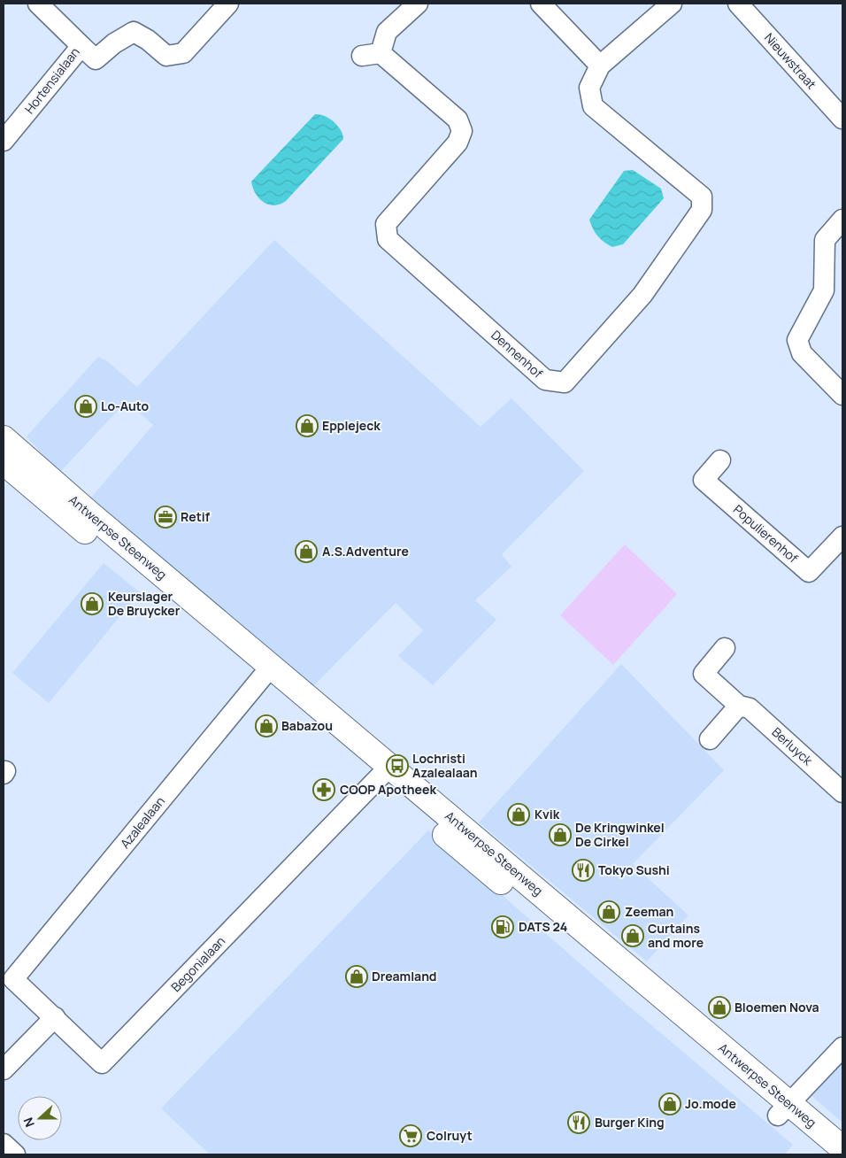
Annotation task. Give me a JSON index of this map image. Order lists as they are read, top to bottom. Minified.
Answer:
{"streets":{"main road":["Antwerpse Steenweg"],"street":["Nieuwstraat","Hortensialaan","Dennenhof","Populierenhof","Berluyck","Azalealaan","Begonialaan"]},"crossings":[["Antwerpse Steenweg","Azalealaan"],["Antwerpse Steenweg","Begonialaan"],["Azalealaan","Begonialaan"]],"places":{"shop":["Lo-Auto","Epplejeck","A.S.Adventure","Keurslager De Bruycker","Babazou","Kvik","De Kringwinkel De Cirkel","Zeeman","Curtains and more","Dreamland","Bloemen Nova","Jo.mode"],"office":["Retif"],"bus stop":["Lochristi Azalealaan"],"pharmacy":["COOP Apotheek"],"restaurant":["Tokyo Sushi","Burger King"],"fuel station":["DATS 24"],"supermarket":["Colruyt"]},"north":"left"}
